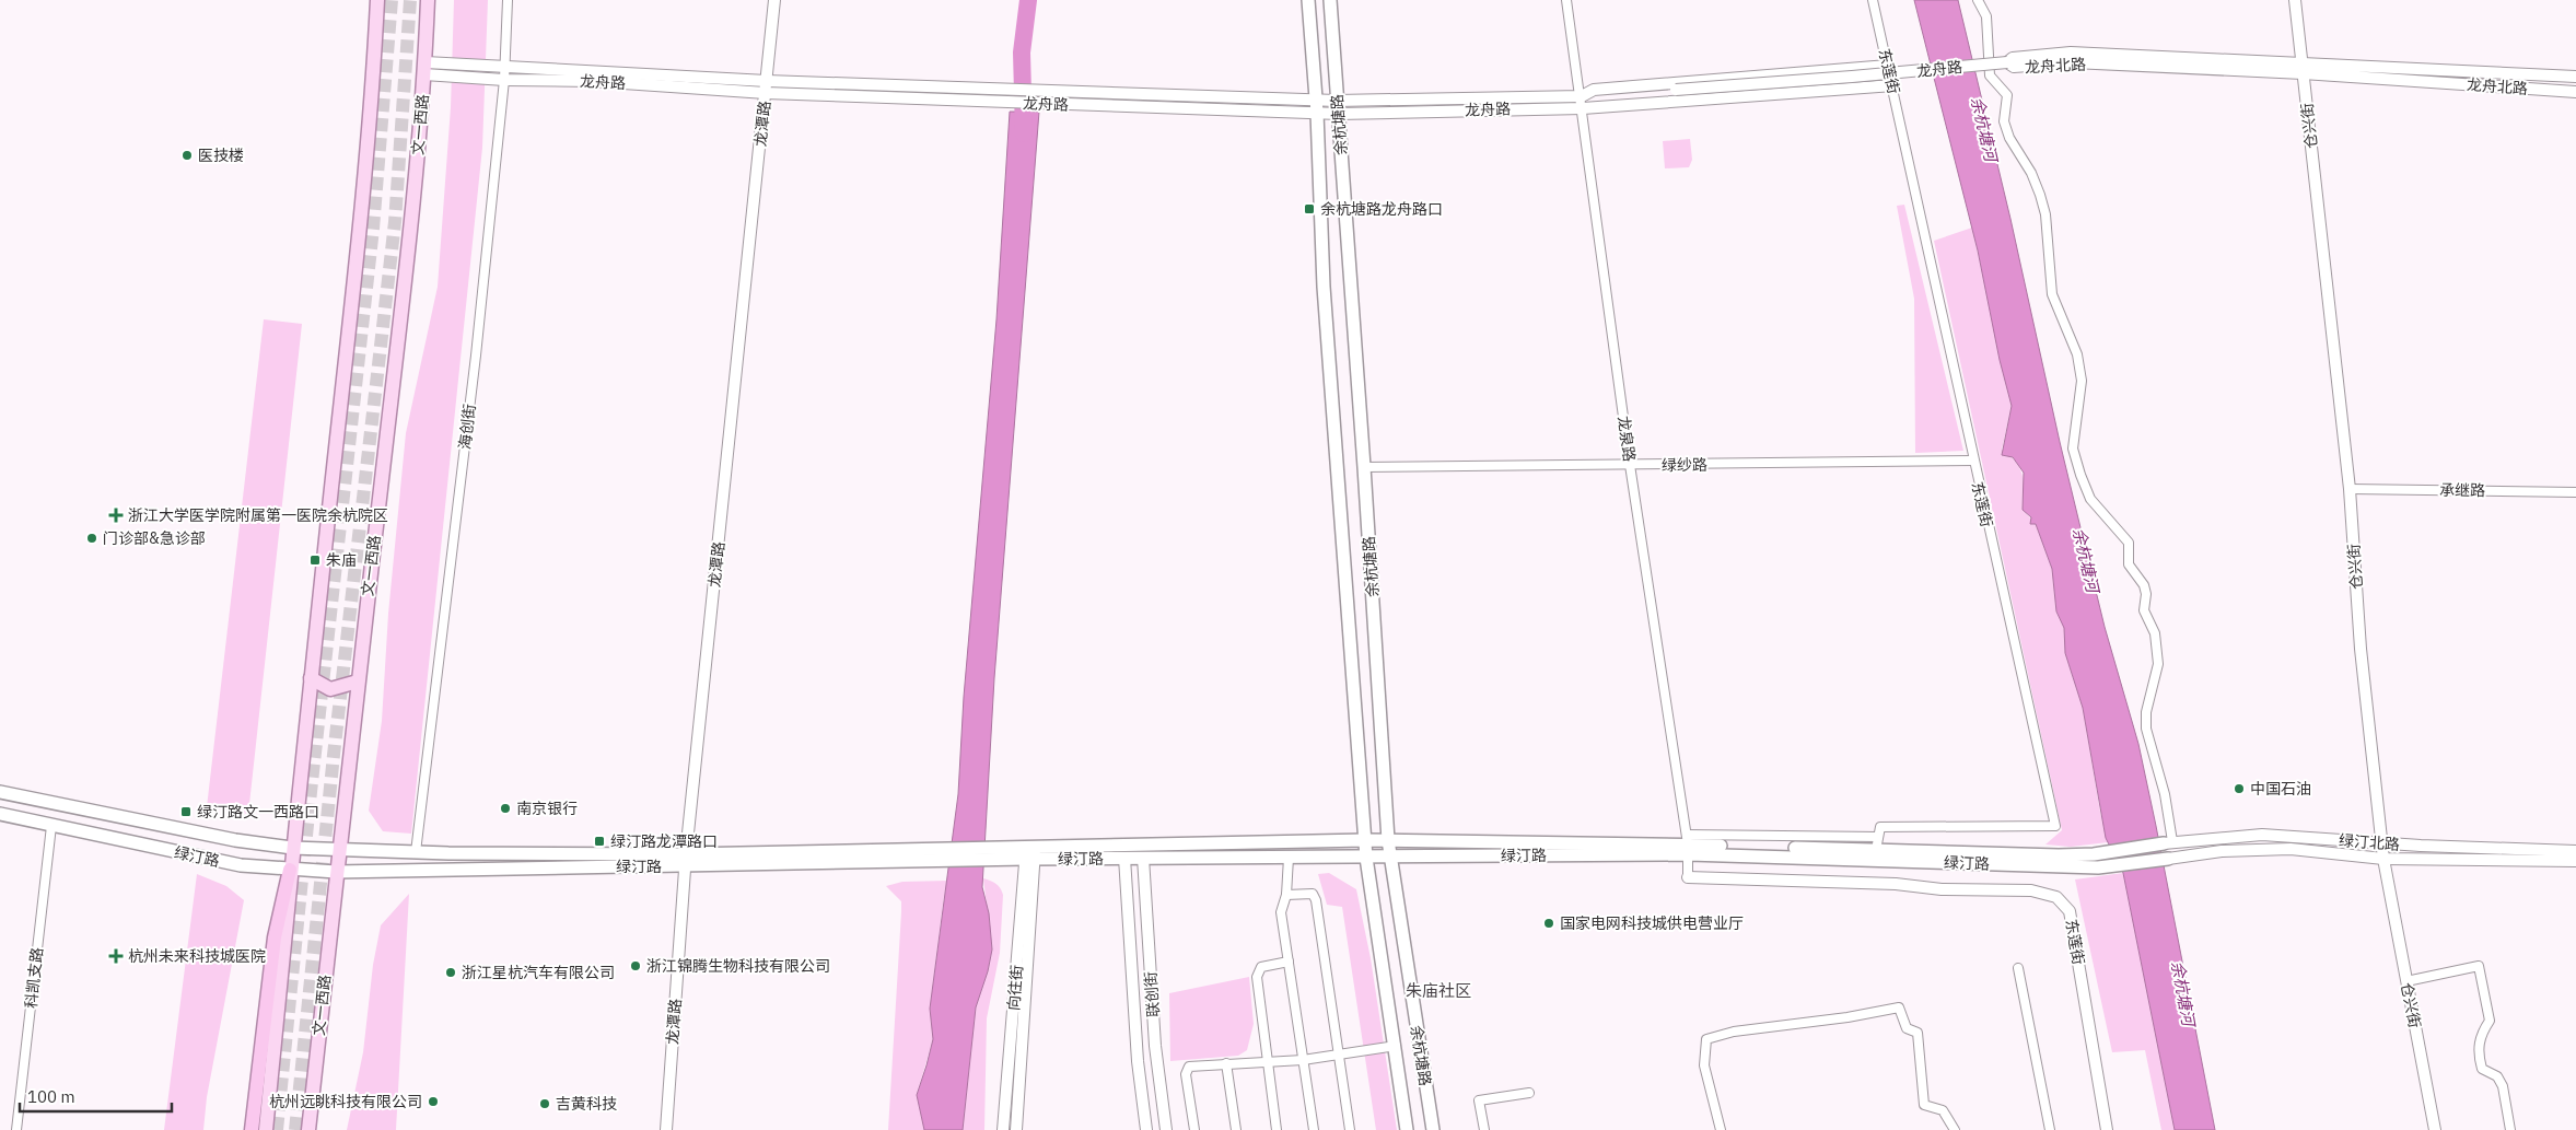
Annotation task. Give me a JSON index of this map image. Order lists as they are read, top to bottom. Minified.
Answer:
{"streets":{"main road":["文一西路","余杭塘路","绿汀路"],"street":["龙舟北路","龙舟路","东莲街","龙潭路","仓兴街","海创街","龙泉路","绿纱路","承继路","绿汀北路","科凯支路","向往街","联创街"]},"crossings":[["龙舟北路","龙舟路"],["龙舟北路","仓兴街"],["龙舟路","东莲街"],["龙舟路","龙潭路"],["龙舟路","文一西路"],["龙舟路","余杭塘路"],["龙舟路","海创街"],["龙舟路","龙泉路"],["东莲街","龙泉路"],["东莲街","绿纱路"],["东莲街","绿汀路"],["龙潭路","绿汀路"],["文一西路","绿汀路"],["余杭塘路","绿纱路"],["余杭塘路","绿汀路"],["仓兴街","承继路"],["仓兴街","绿汀北路"],["海创街","绿汀路"],["龙泉路","绿纱路"],["龙泉路","绿汀路"],["绿汀北路","绿汀路"],["绿汀路","科凯支路"],["绿汀路","向往街"],["绿汀路","联创街"]],"districts":["朱庙社区"],"water":["余杭塘河"],"places":{"other":["医技楼","门诊部&急诊部","中国石油","南京银行","国家电网科技城供电营业厅","浙江锦腾生物科技有限公司","浙江星杭汽车有限公司","杭州远眺科技有限公司","吉黄科技"],"transit":["余杭塘路龙舟路口","朱庙","绿汀路文一西路口","绿汀路龙潭路口"],"health":["浙江大学医学院附属第一医院余杭院区","杭州未来科技城医院"]},"scale_bar":"100 m"}
